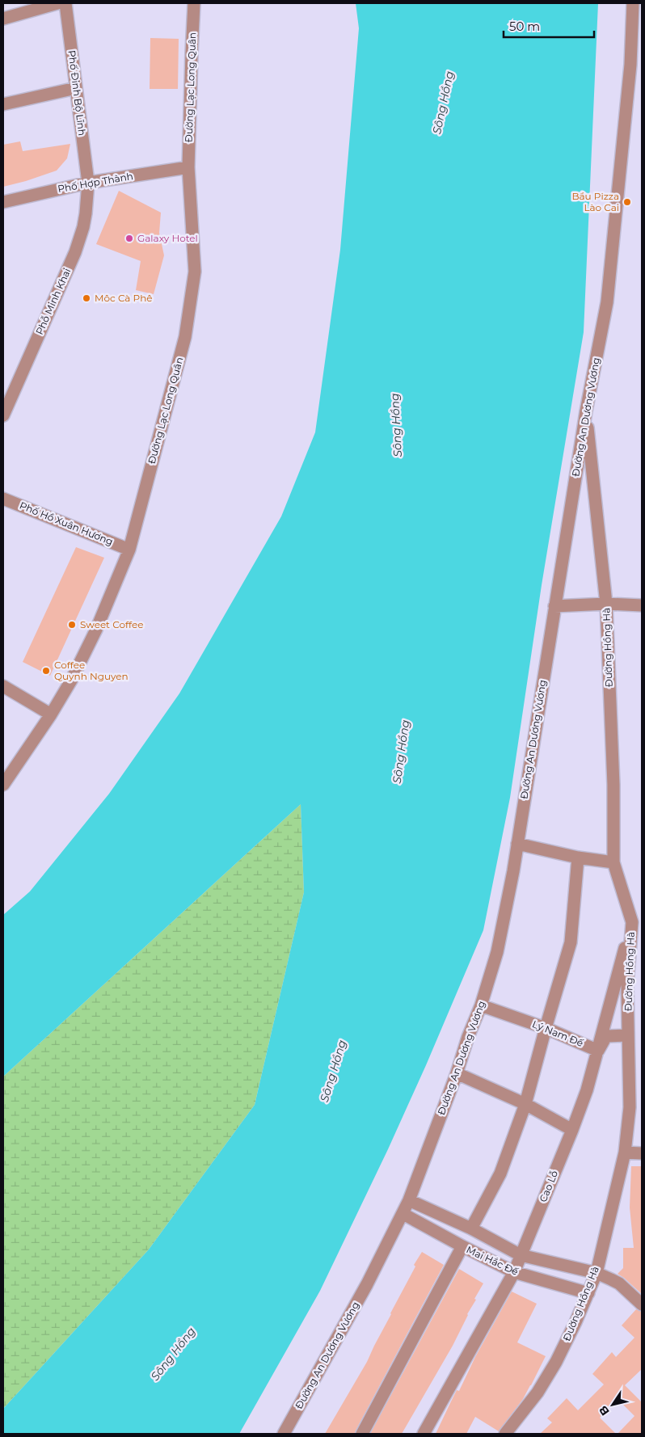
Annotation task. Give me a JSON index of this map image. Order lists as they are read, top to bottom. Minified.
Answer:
{"streets":{"street":["Đường Lạc Long Quân","Phố Đinh Bộ Lĩnh","Phố Hợp Thành","Phỗ Minh Khai","Đường An Dương Vương","Phố Hồ Xuân Hương","Đường Hồng Hà","Lý Nam Đế","Cao Lỗ","Mai Hắc Đế"]},"crossings":[["Đường Lạc Long Quân","Phố Hợp Thành"],["Đường Lạc Long Quân","Phố Hồ Xuân Hương"],["Phố Đinh Bộ Lĩnh","Phố Hợp Thành"],["Phố Đinh Bộ Lĩnh","Phỗ Minh Khai"],["Phố Hợp Thành","Phỗ Minh Khai"],["Đường An Dương Vương","Đường Hồng Hà"],["Đường An Dương Vương","Lý Nam Đế"],["Đường An Dương Vương","Mai Hắc Đế"],["Đường Hồng Hà","Cao Lỗ"],["Đường Hồng Hà","Mai Hắc Đế"],["Lý Nam Đế","Cao Lỗ"],["Cao Lỗ","Mai Hắc Đế"]],"water":["Sông Hồng"],"places":["Bầu Pizza Lào Cai","Galaxy Hotel","Môc Cà Phê","Sweet Coffee","Coffee Quynh Nguyen"],"scale_bar":"50 m","north":"bottom left"}
